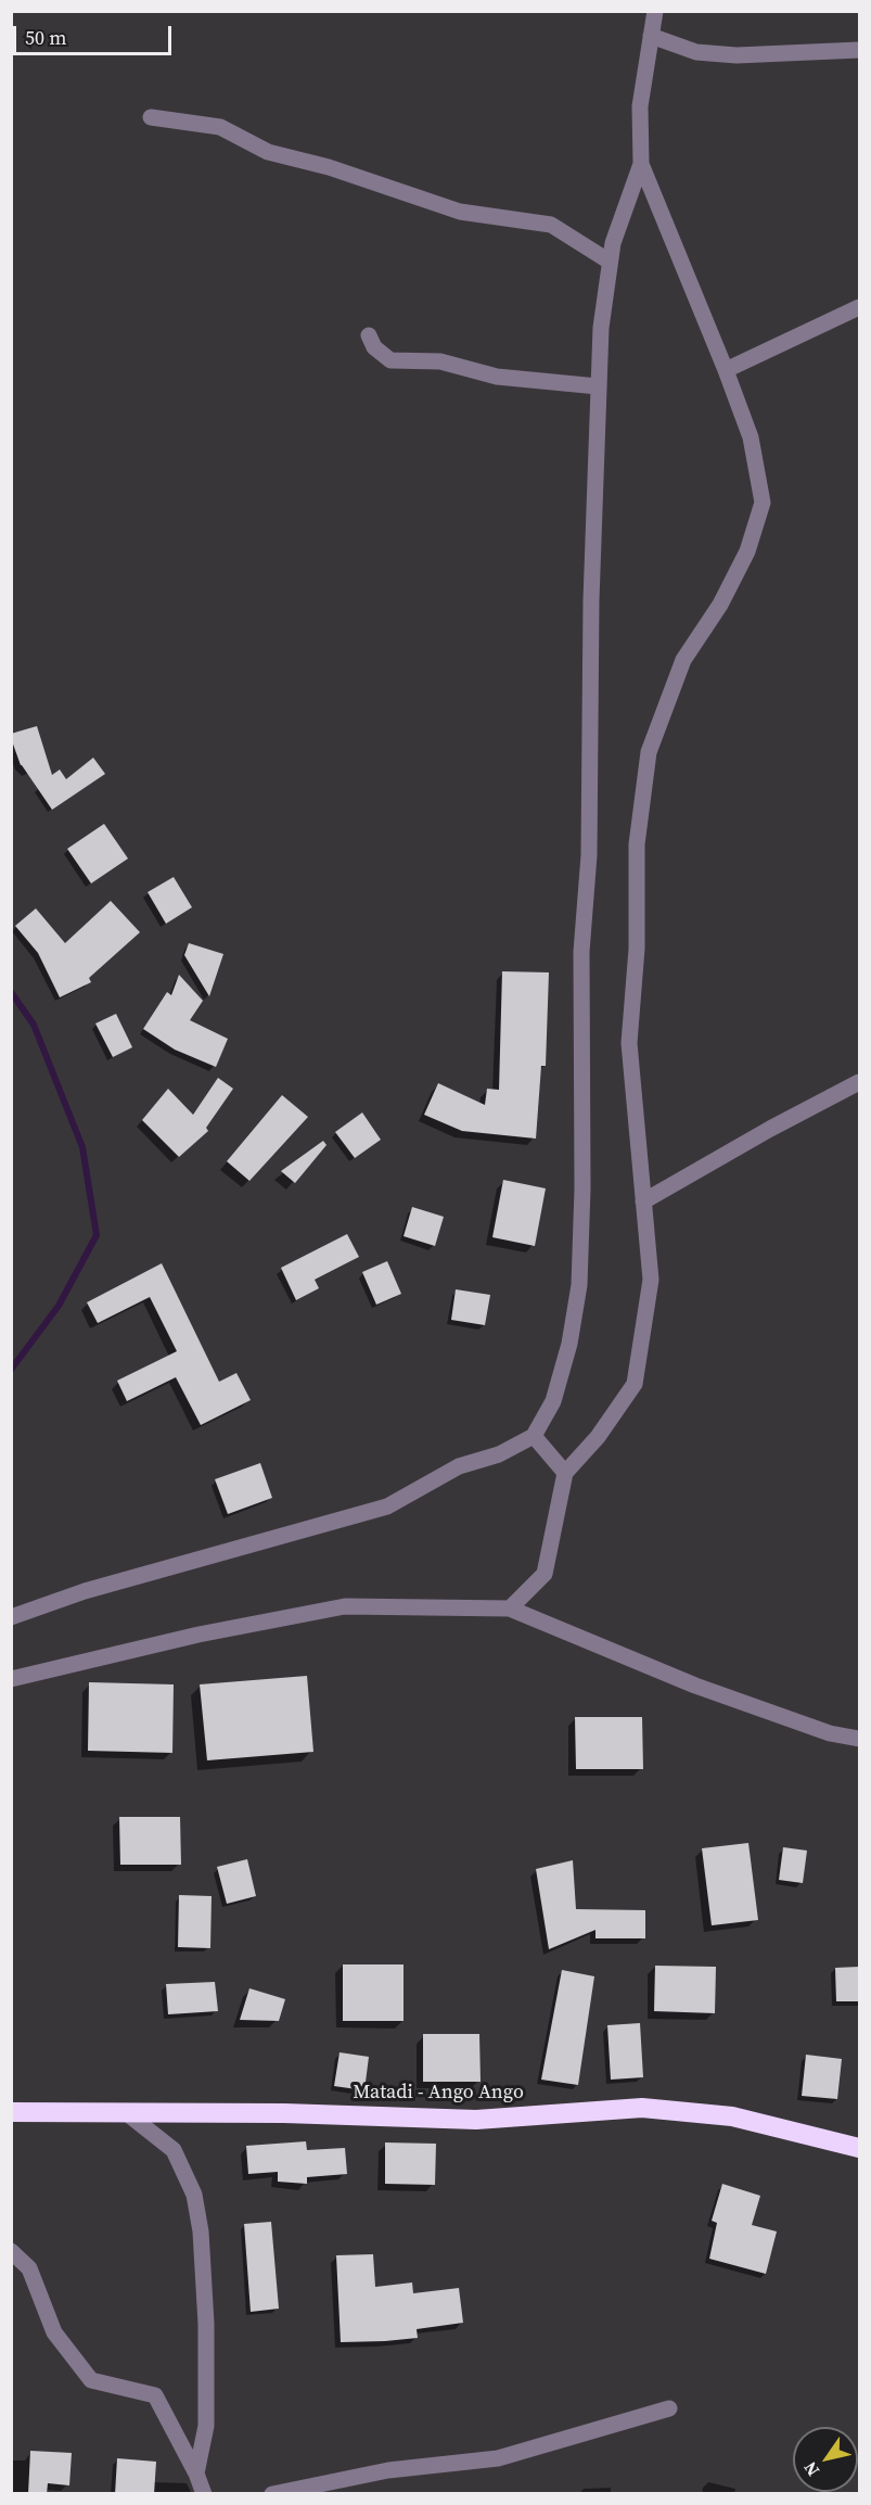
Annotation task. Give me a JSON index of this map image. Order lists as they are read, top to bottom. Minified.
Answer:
{"streets":{"highway":["Matadi - Ango Ango"]},"scale_bar":"50 m","north":"bottom left"}
